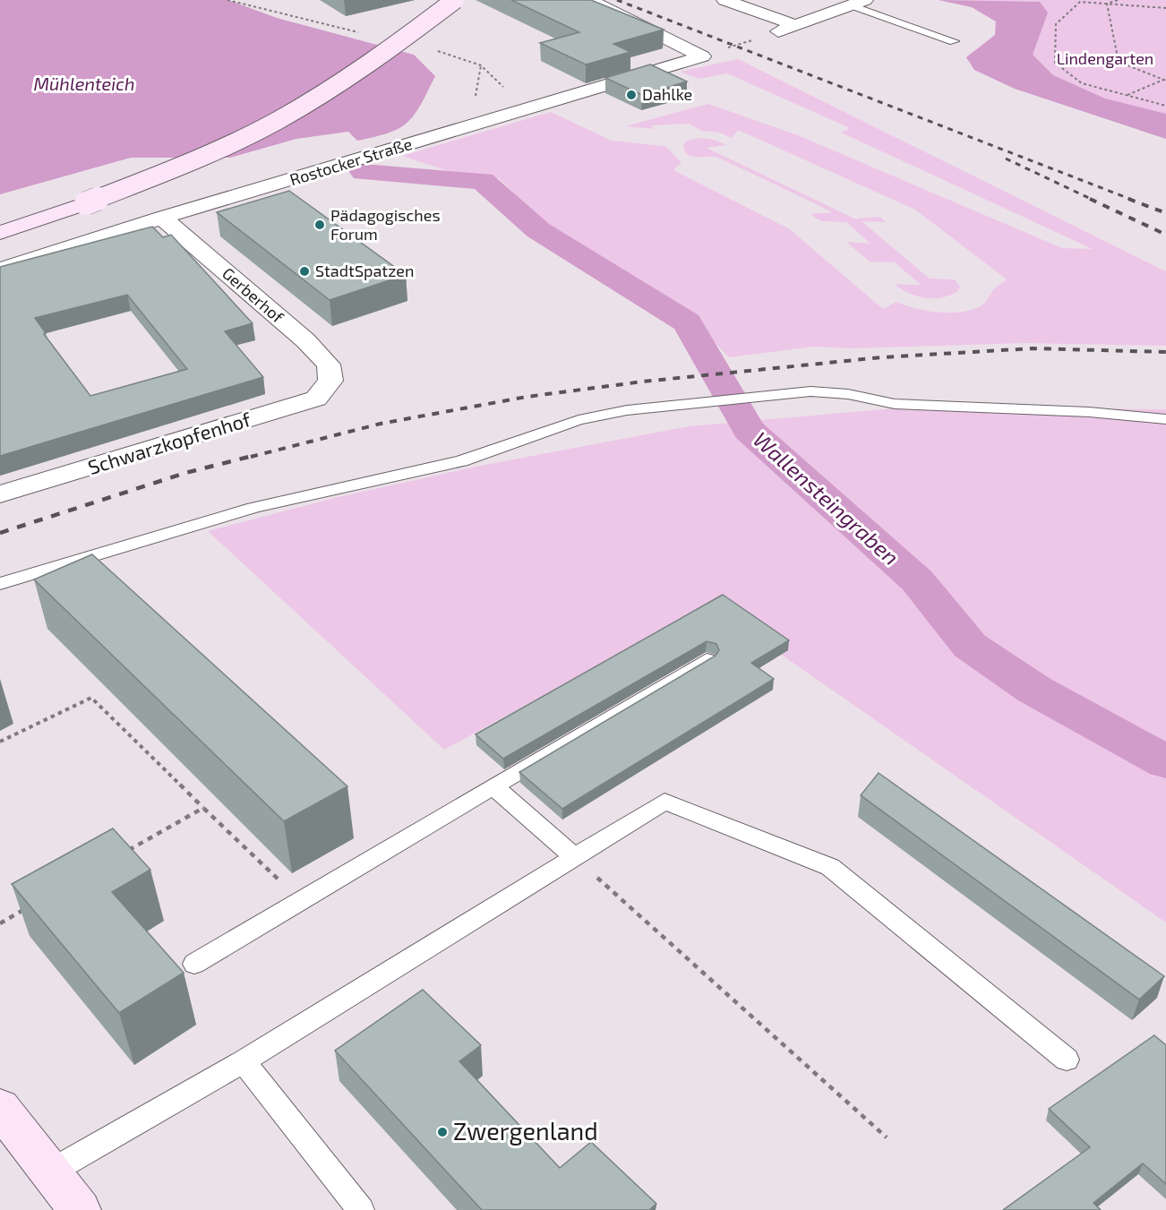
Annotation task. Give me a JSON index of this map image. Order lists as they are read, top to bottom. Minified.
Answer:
{"streets":{"street":["Rostocker Straße","Gerberhof","Schwarzkopfenhof"]},"crossings":[["Rostocker Straße","Gerberhof"],["Gerberhof","Schwarzkopfenhof"]],"water":["Mühlenteich","Wallensteingraben"],"parks":["Lindengarten"],"places":["Dahlke","Pädagogisches Forum","StadtSpatzen","Zwergenland"]}
